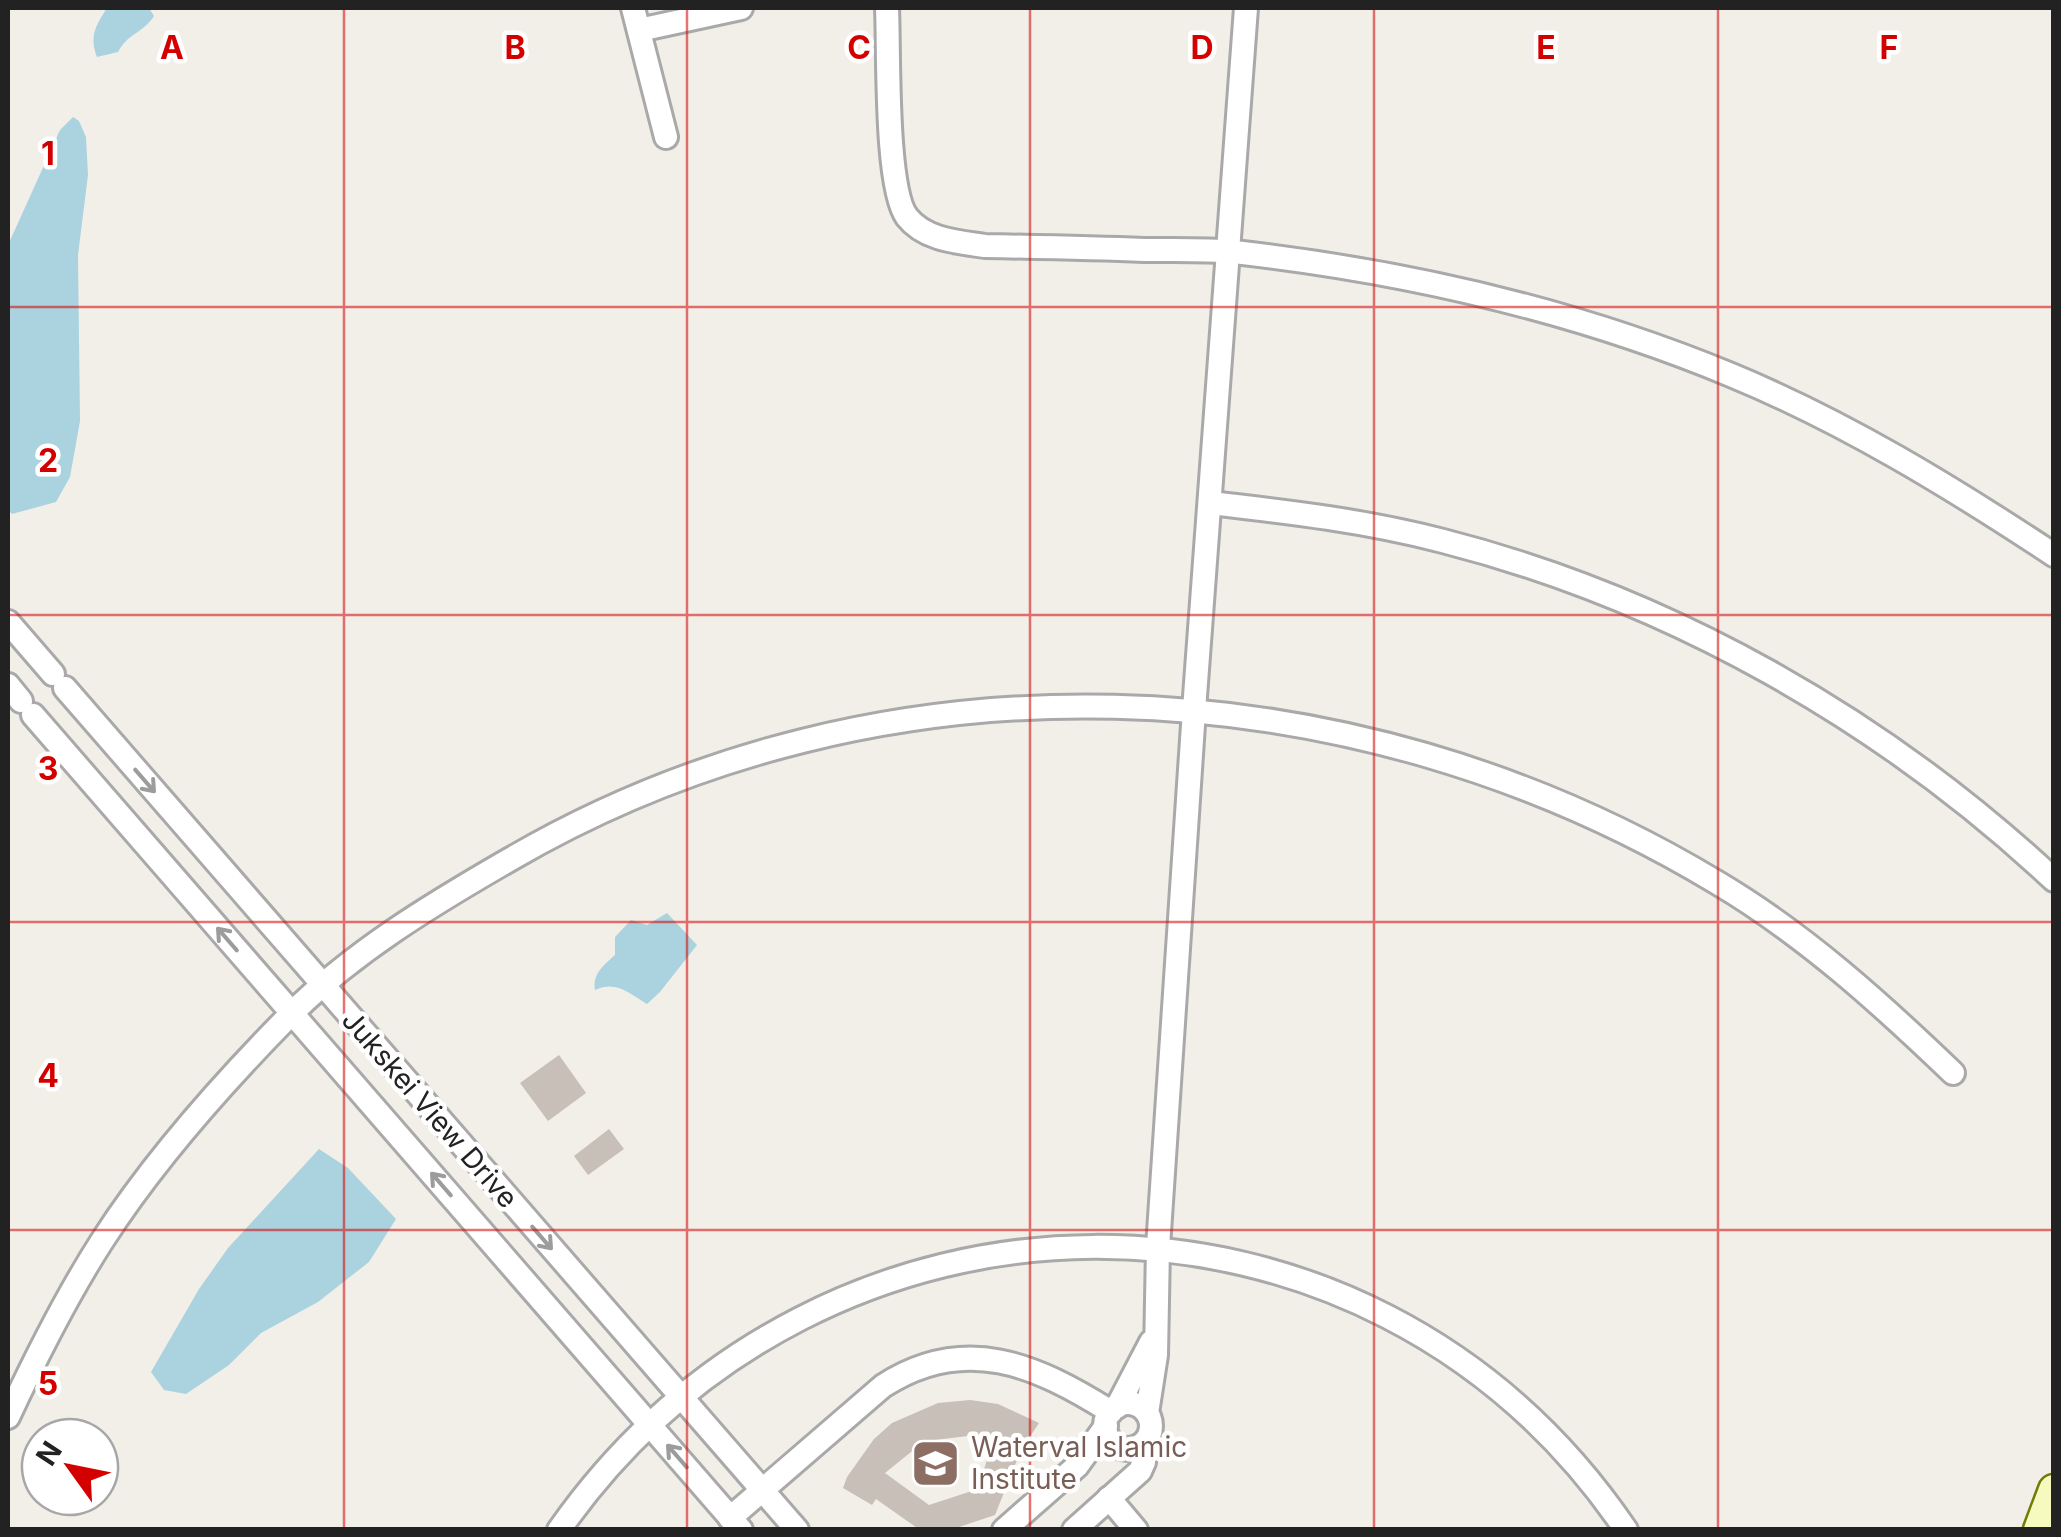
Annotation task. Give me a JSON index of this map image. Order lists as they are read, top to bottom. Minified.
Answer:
{"streets":{"street":["Jukskei View Drive"]},"places":{"school or university":["Waterval Islamic Institute"]},"north":"top left","grid":{"columns":["A","B","C","D","E","F"],"rows":["1","2","3","4","5"]}}
